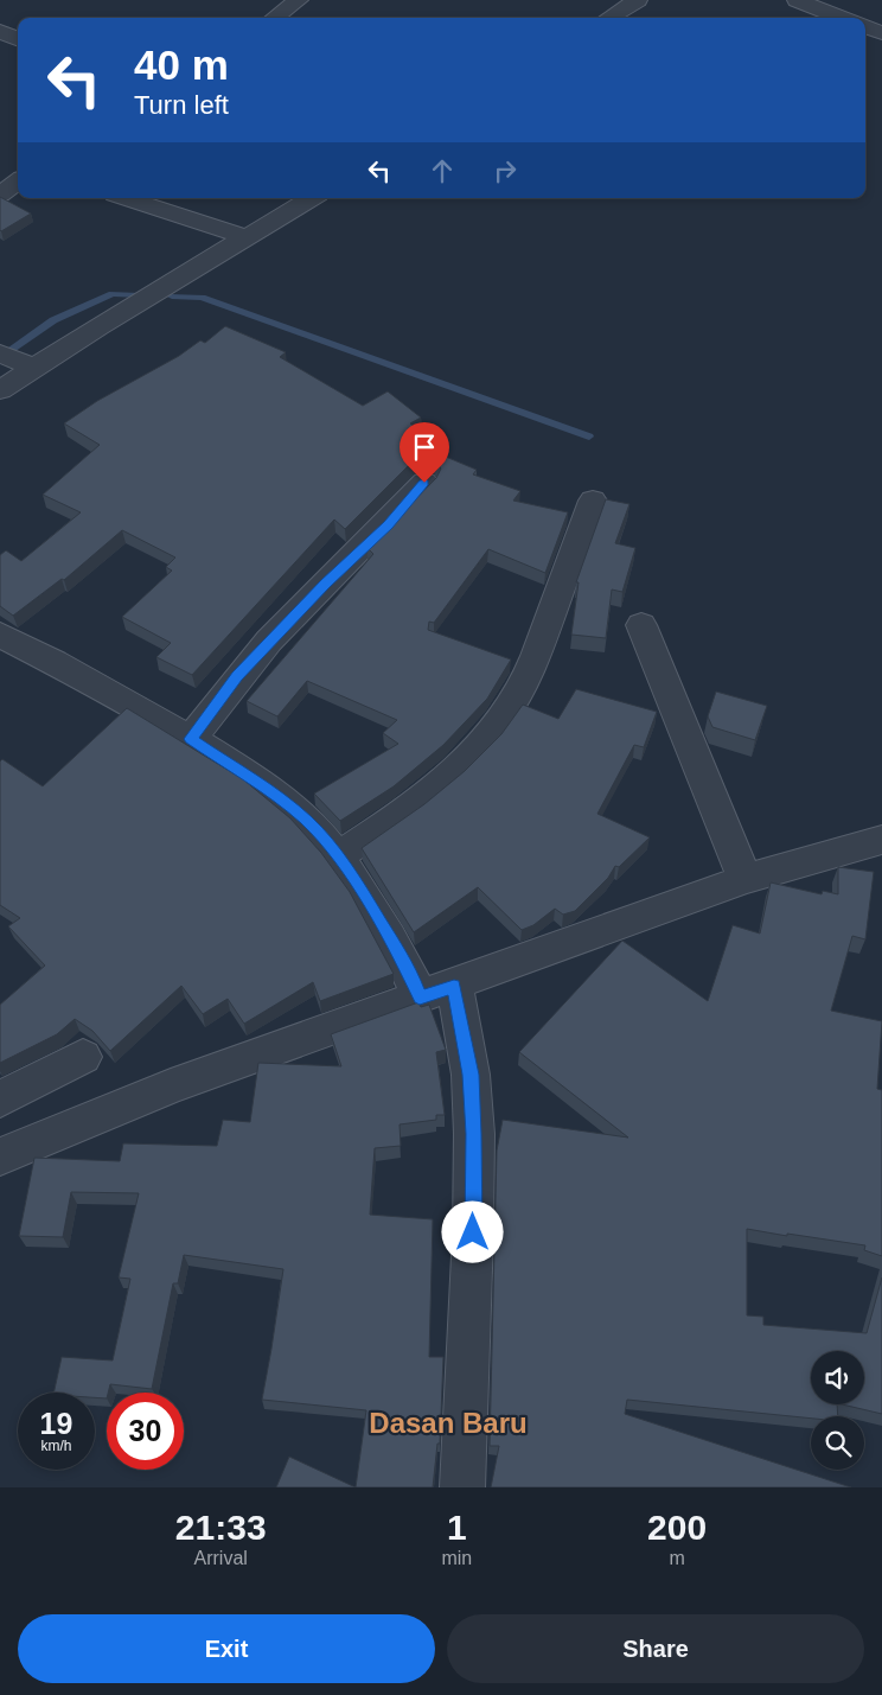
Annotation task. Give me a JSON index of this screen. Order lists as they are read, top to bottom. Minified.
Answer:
{"districts":["Dasan Baru"],"page":{"turn":["40 m","Turn left"],"speed":"19 km/h","limit":"30","eta":["21:33","Arrival","1","min","200","m"],"buttons":["Exit","Share"]}}
